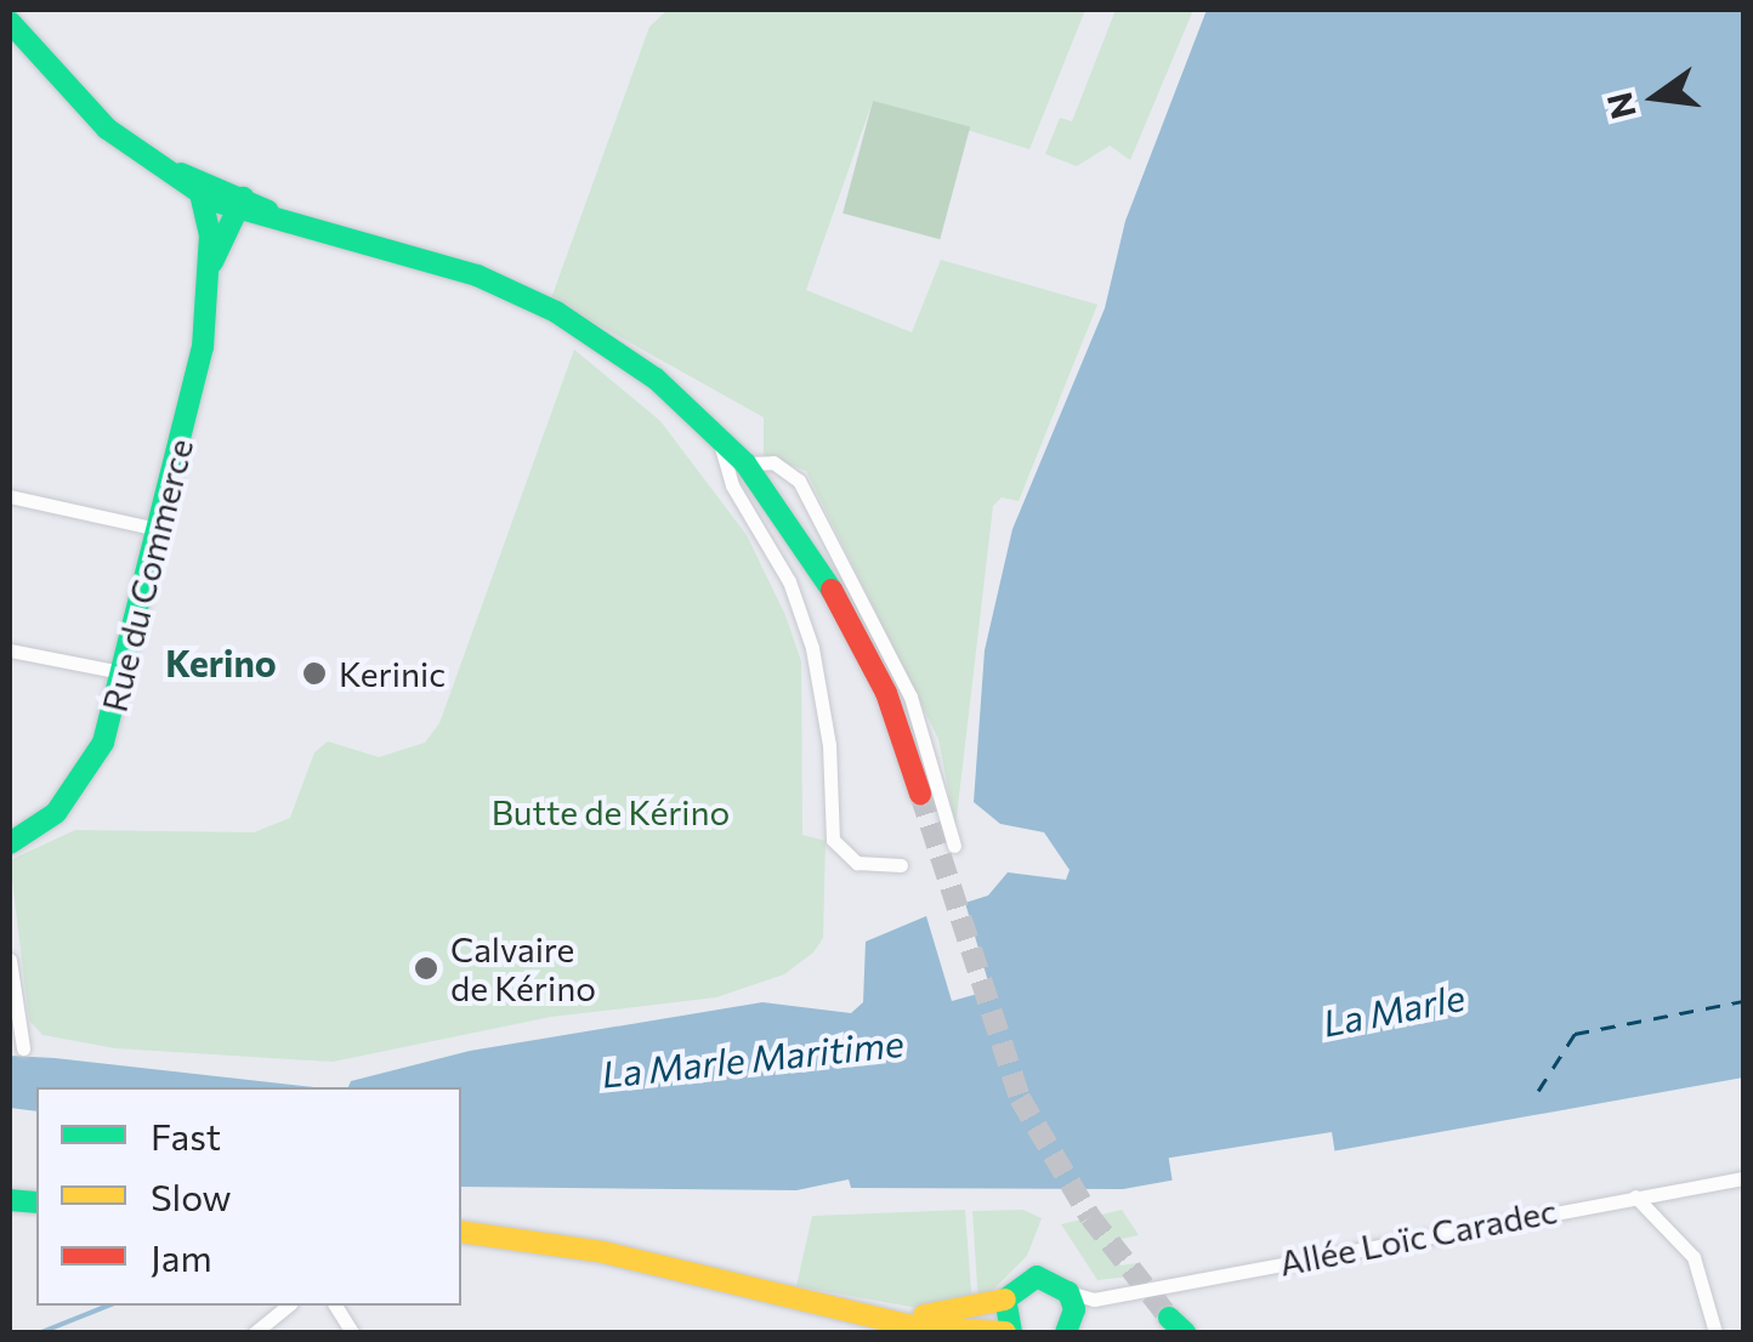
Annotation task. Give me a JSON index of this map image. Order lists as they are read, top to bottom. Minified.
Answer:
{"streets":{"main road":["Rue du Commerce"],"street":["Allée Loïc Caradec"]},"districts":["Kerino"],"water":["La Marle","La Marle Maritime"],"parks":["Butte de Kérino"],"places":["Kerinic","Calvaire de Kérino"],"legend":["Fast","Slow","Jam"],"north":"left"}
